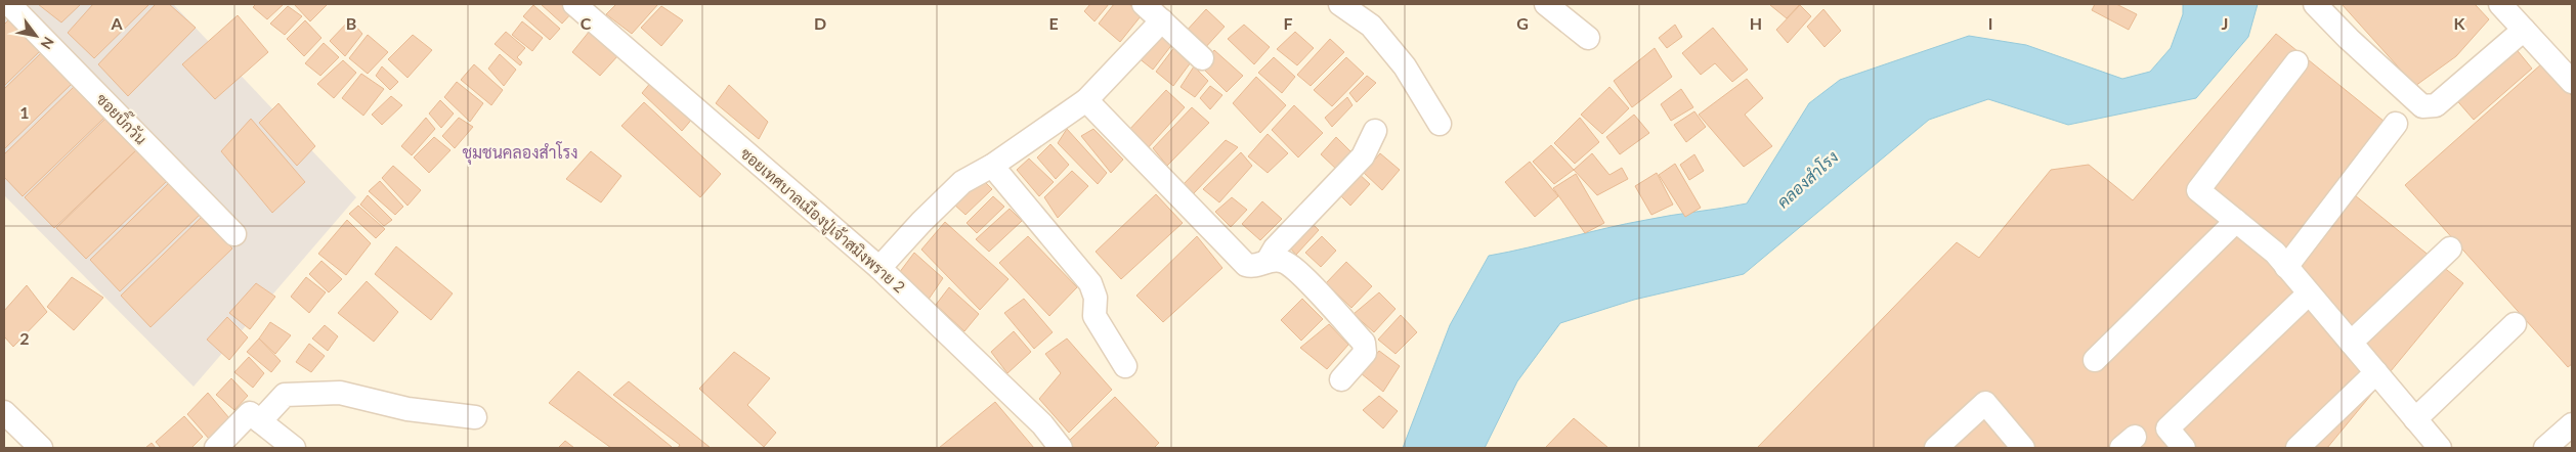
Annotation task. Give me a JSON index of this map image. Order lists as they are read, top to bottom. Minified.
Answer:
{"streets":{"street":["ซอยบิ๊กวัน","ซอยเทศบาลเมืองปู่เจ้าสมิงพราย 2"]},"districts":["ชุมชนคลองสำโรง"],"water":["คลองสำโรง"],"north":"bottom right","grid":{"columns":["A","B","C","D","E","F","G","H","I","J","K"],"rows":["1","2"]}}
